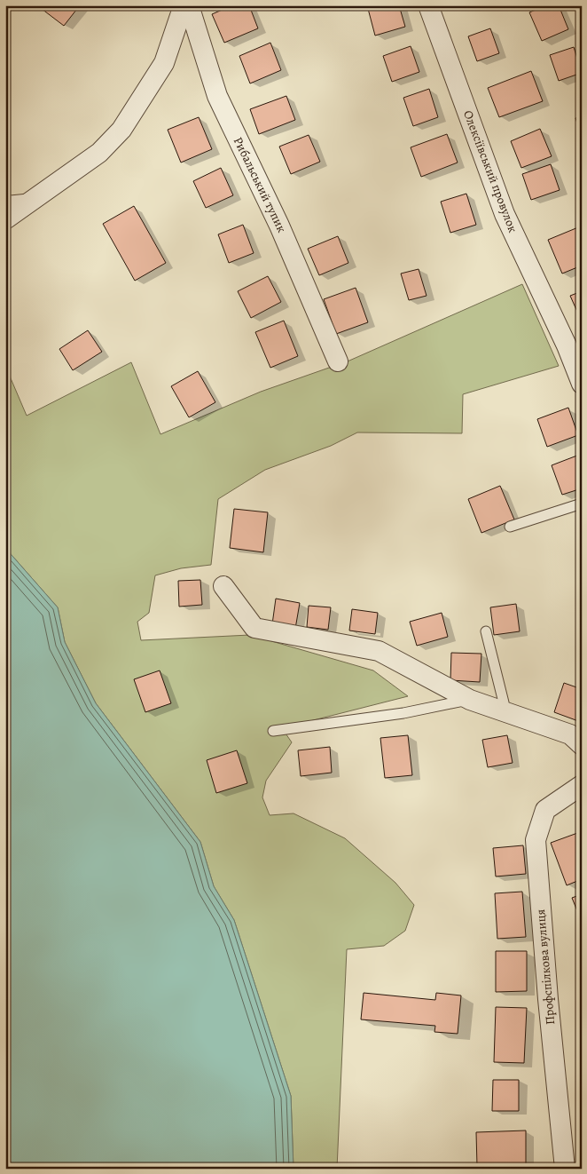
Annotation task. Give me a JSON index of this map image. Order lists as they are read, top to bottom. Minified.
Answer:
{"streets":{"street":["Олексіївський провулок","Рибальський тупик","Профспілкова вулиця"]}}
